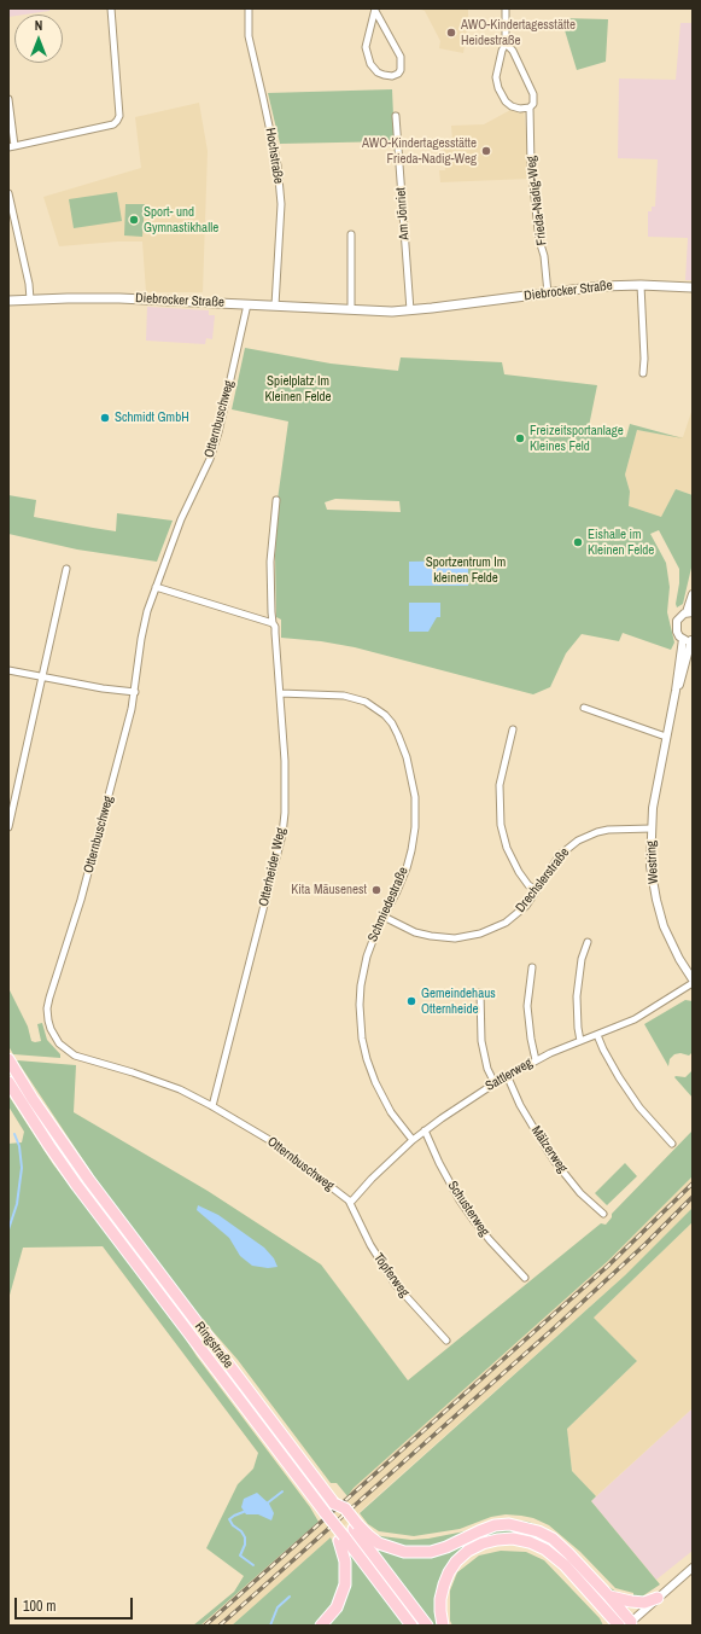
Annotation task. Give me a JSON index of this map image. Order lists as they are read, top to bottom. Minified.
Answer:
{"streets":{"highway":["Ringstraße"],"main road":["Diebrocker Straße"],"street":["Hochstraße","Frieda-Nadig-Weg","Am Jönriet","Otternbuschweg","Westring","Otterheider Weg","Drechslerstraße","Schmiedestraße","Sattlerweg","Mälzerweg","Schusterweg","Töpferweg"]},"crossings":[["Hochstraße","Diebrocker Straße"],["Frieda-Nadig-Weg","Diebrocker Straße"],["Am Jönriet","Diebrocker Straße"],["Diebrocker Straße","Otternbuschweg"],["Otternbuschweg","Otterheider Weg"],["Otternbuschweg","Sattlerweg"],["Otternbuschweg","Töpferweg"],["Westring","Drechslerstraße"],["Otterheider Weg","Schmiedestraße"],["Drechslerstraße","Schmiedestraße"],["Schmiedestraße","Sattlerweg"],["Sattlerweg","Mälzerweg"],["Sattlerweg","Schusterweg"],["Sattlerweg","Töpferweg"]],"parks":["Spielplatz Im Kleinen Felde","Sportzentrum Im kleinen Felde"],"places":["AWO-Kindertagesstätte Heidestraße","AWO-Kindertagesstätte Frieda-Nadig-Weg","Sport- und Gymnastikhalle","Schmidt GmbH","Freizeitsportanlage Kleines Feld","Eishalle im Kleinen Felde","Kita Mäusenest","Gemeindehaus Otternheide"],"scale_bar":"100 m","north":"top"}
